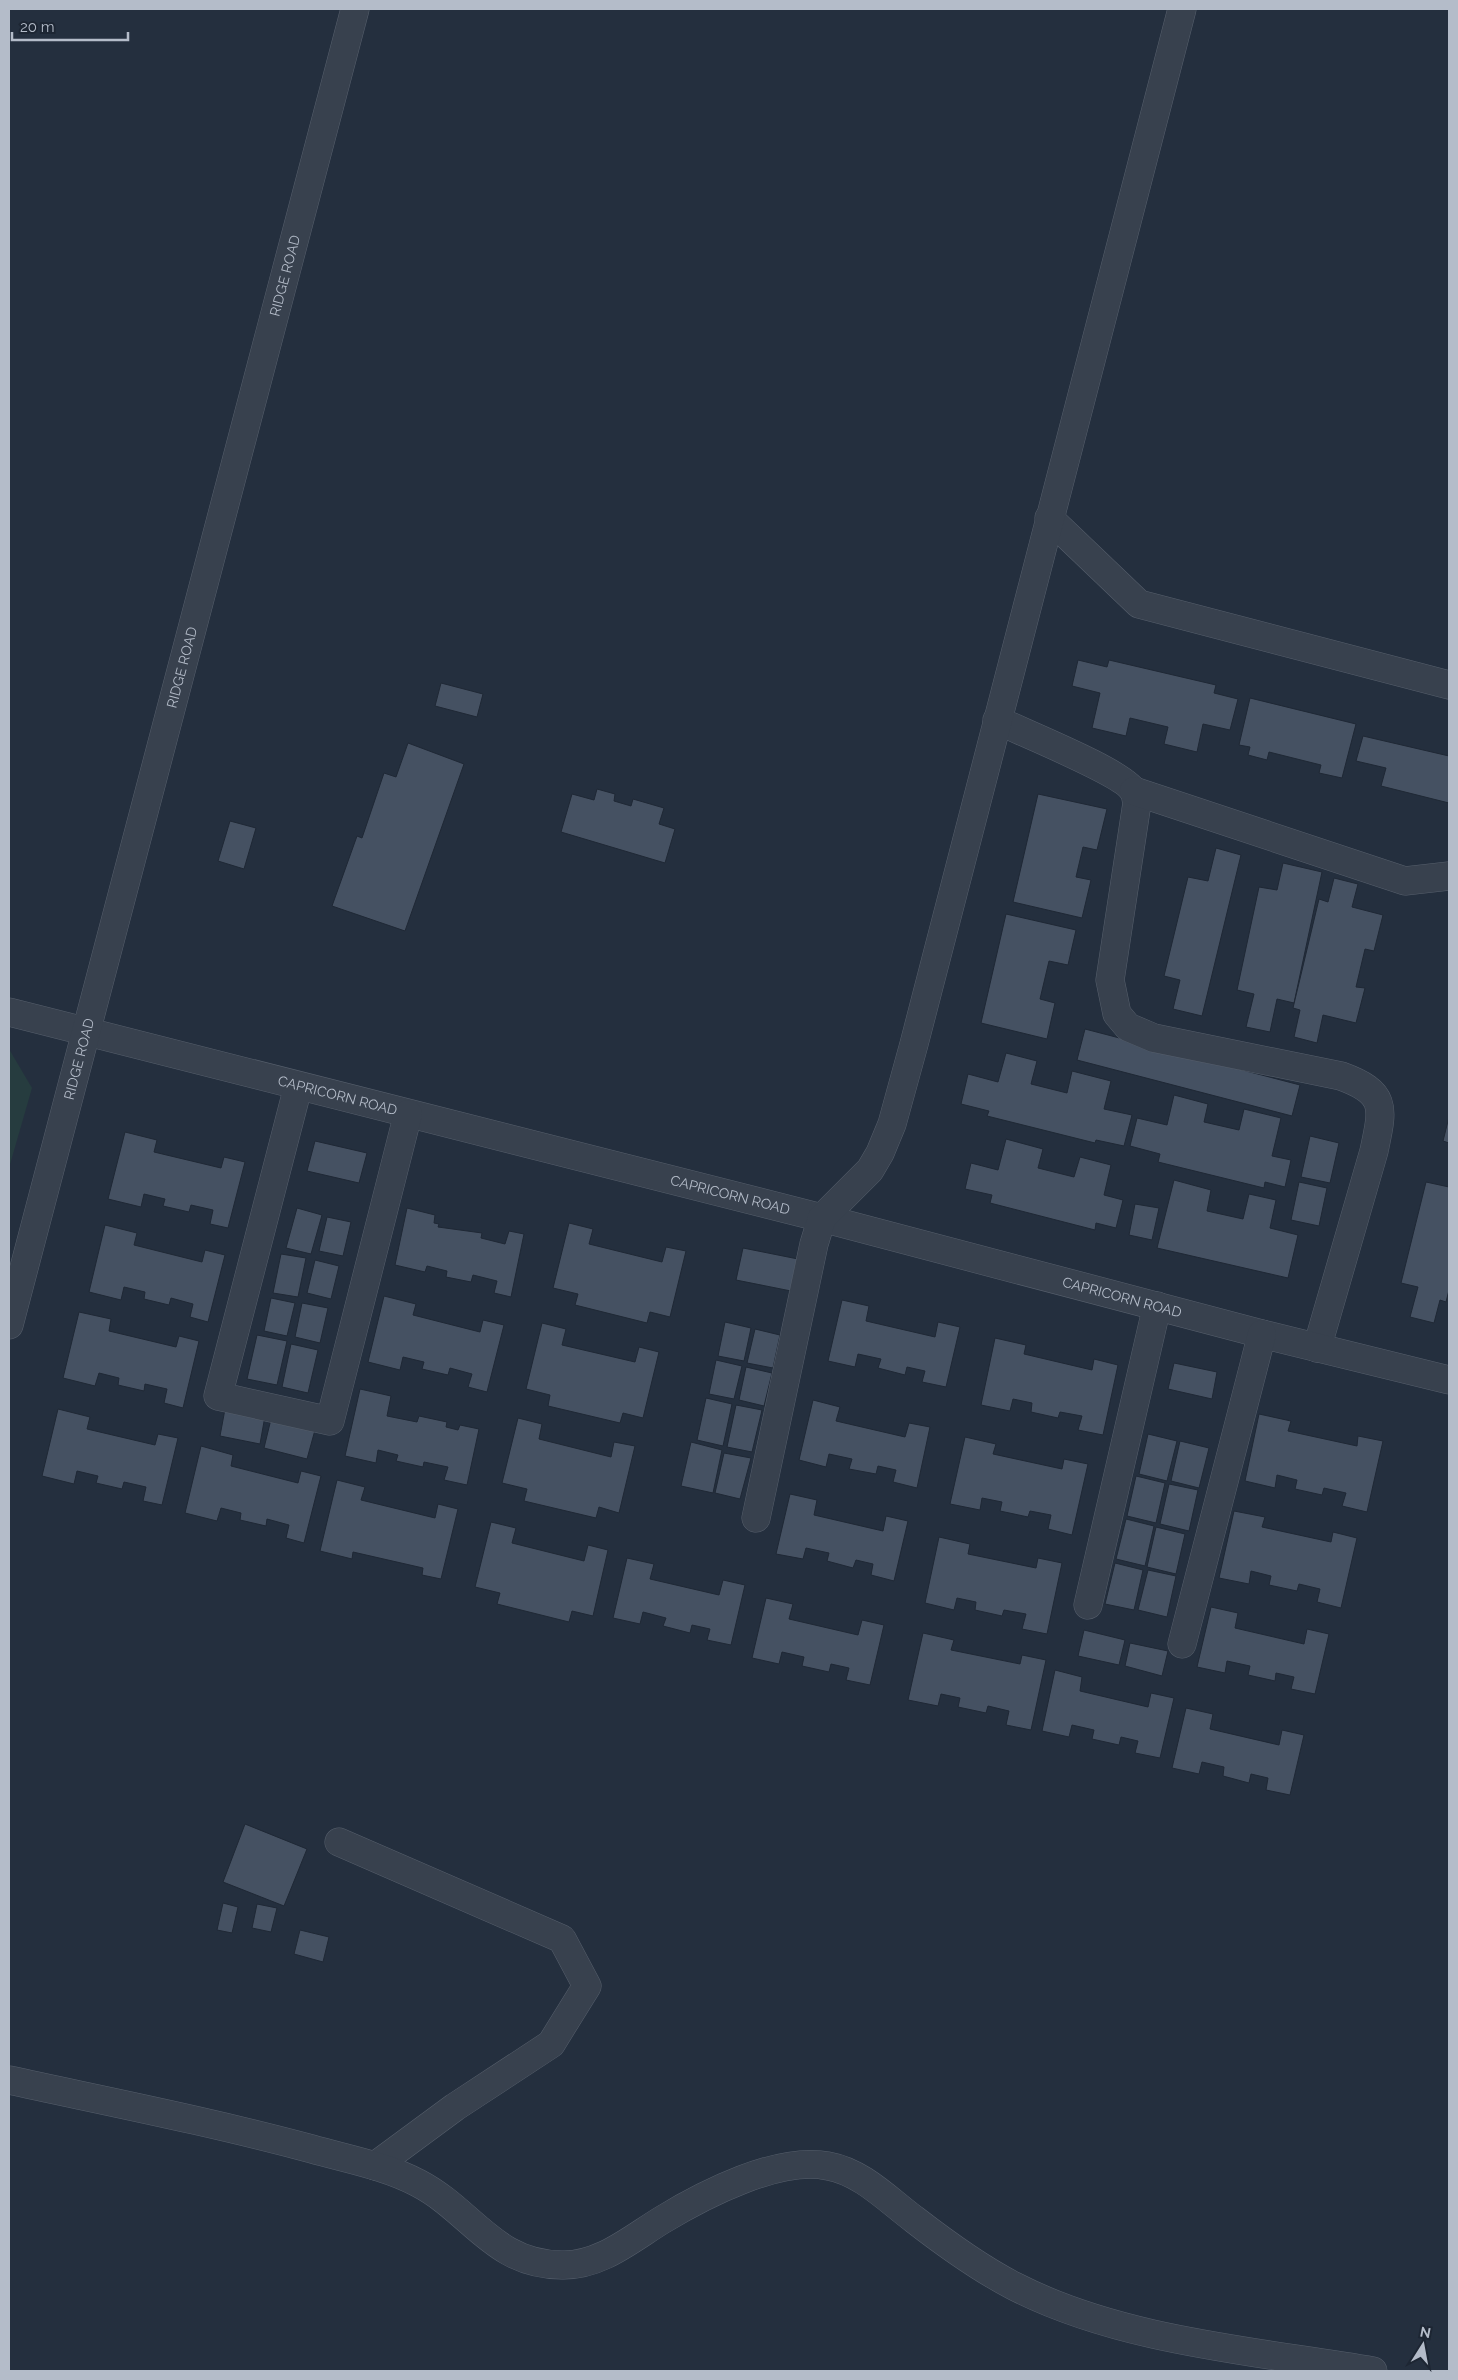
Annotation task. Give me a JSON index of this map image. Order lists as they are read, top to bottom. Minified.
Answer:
{"streets":{"street":["RIDGE ROAD","CAPRICORN ROAD"]},"crossings":[["RIDGE ROAD","CAPRICORN ROAD"]],"scale_bar":"20 m","north":"top"}
